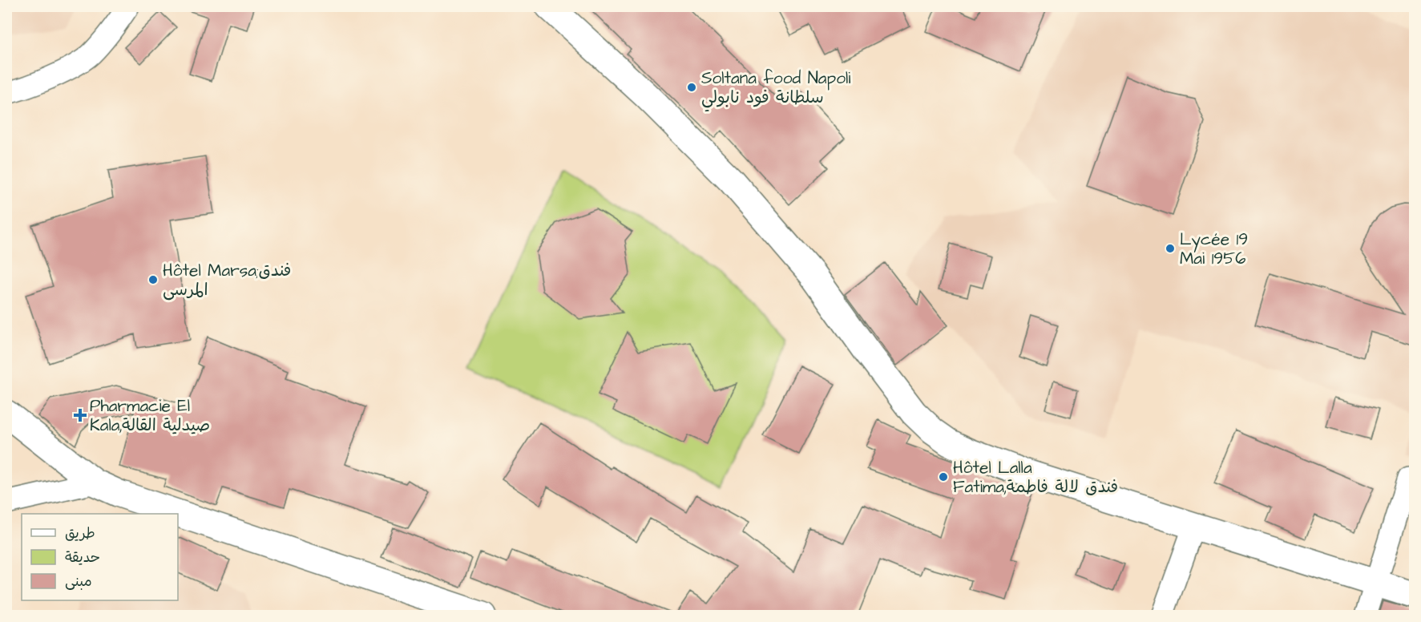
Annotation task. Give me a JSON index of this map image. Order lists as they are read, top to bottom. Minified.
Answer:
{"places":{"other":["Soltana food Napoli سلطانة فود نابولي","Lycée 19 Mai 1956","Hôtel Marsa;فندق المرسى","Hôtel Lalla Fatima;فندق لالة فاطمة"],"health":["Pharmacie El Kala;صيدلية القالة"]},"legend":["طريق","حديقة","مبنى"]}
